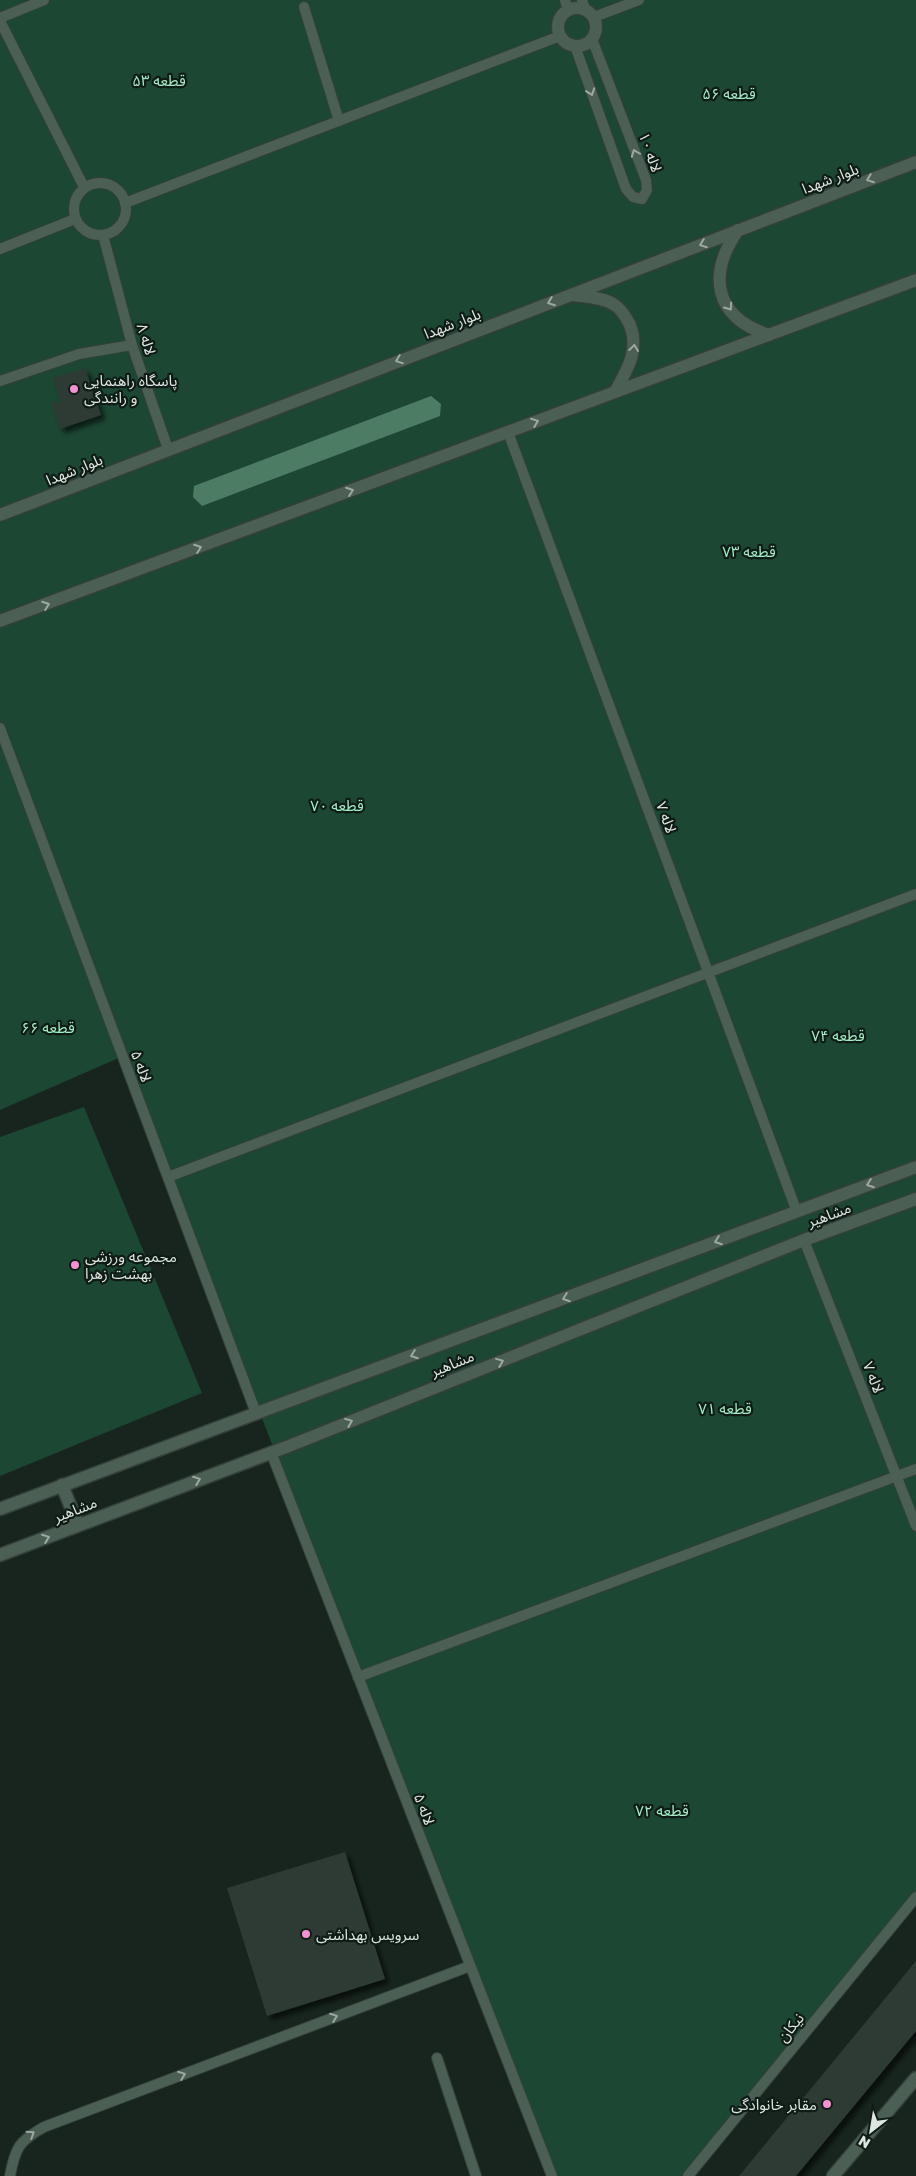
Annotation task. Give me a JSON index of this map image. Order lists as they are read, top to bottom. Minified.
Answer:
{"streets":{"street":["بلوار شهدا","مشاهیر"],"lane":["لاله ۱۰","لاله ۸","لاله ۷","لاله ۵","نیکان"]},"crossings":[["بلوار شهدا","لاله ۸"],["لاله ۷","مشاهیر"],["لاله ۵","مشاهیر"]],"parks":["قطعه ۵۳","قطعه ۵۶","قطعه ۷۳","قطعه ۷۰","قطعه ۶۶","قطعه ۷۴","قطعه ۷۱","قطعه ۷۲"],"places":["پاسگاه راهنمایی و رانندگی","مجموعه ورزشی بهشت زهرا","سرویس بهداشتی","مقابر خانوادگی"],"north":"bottom left"}
